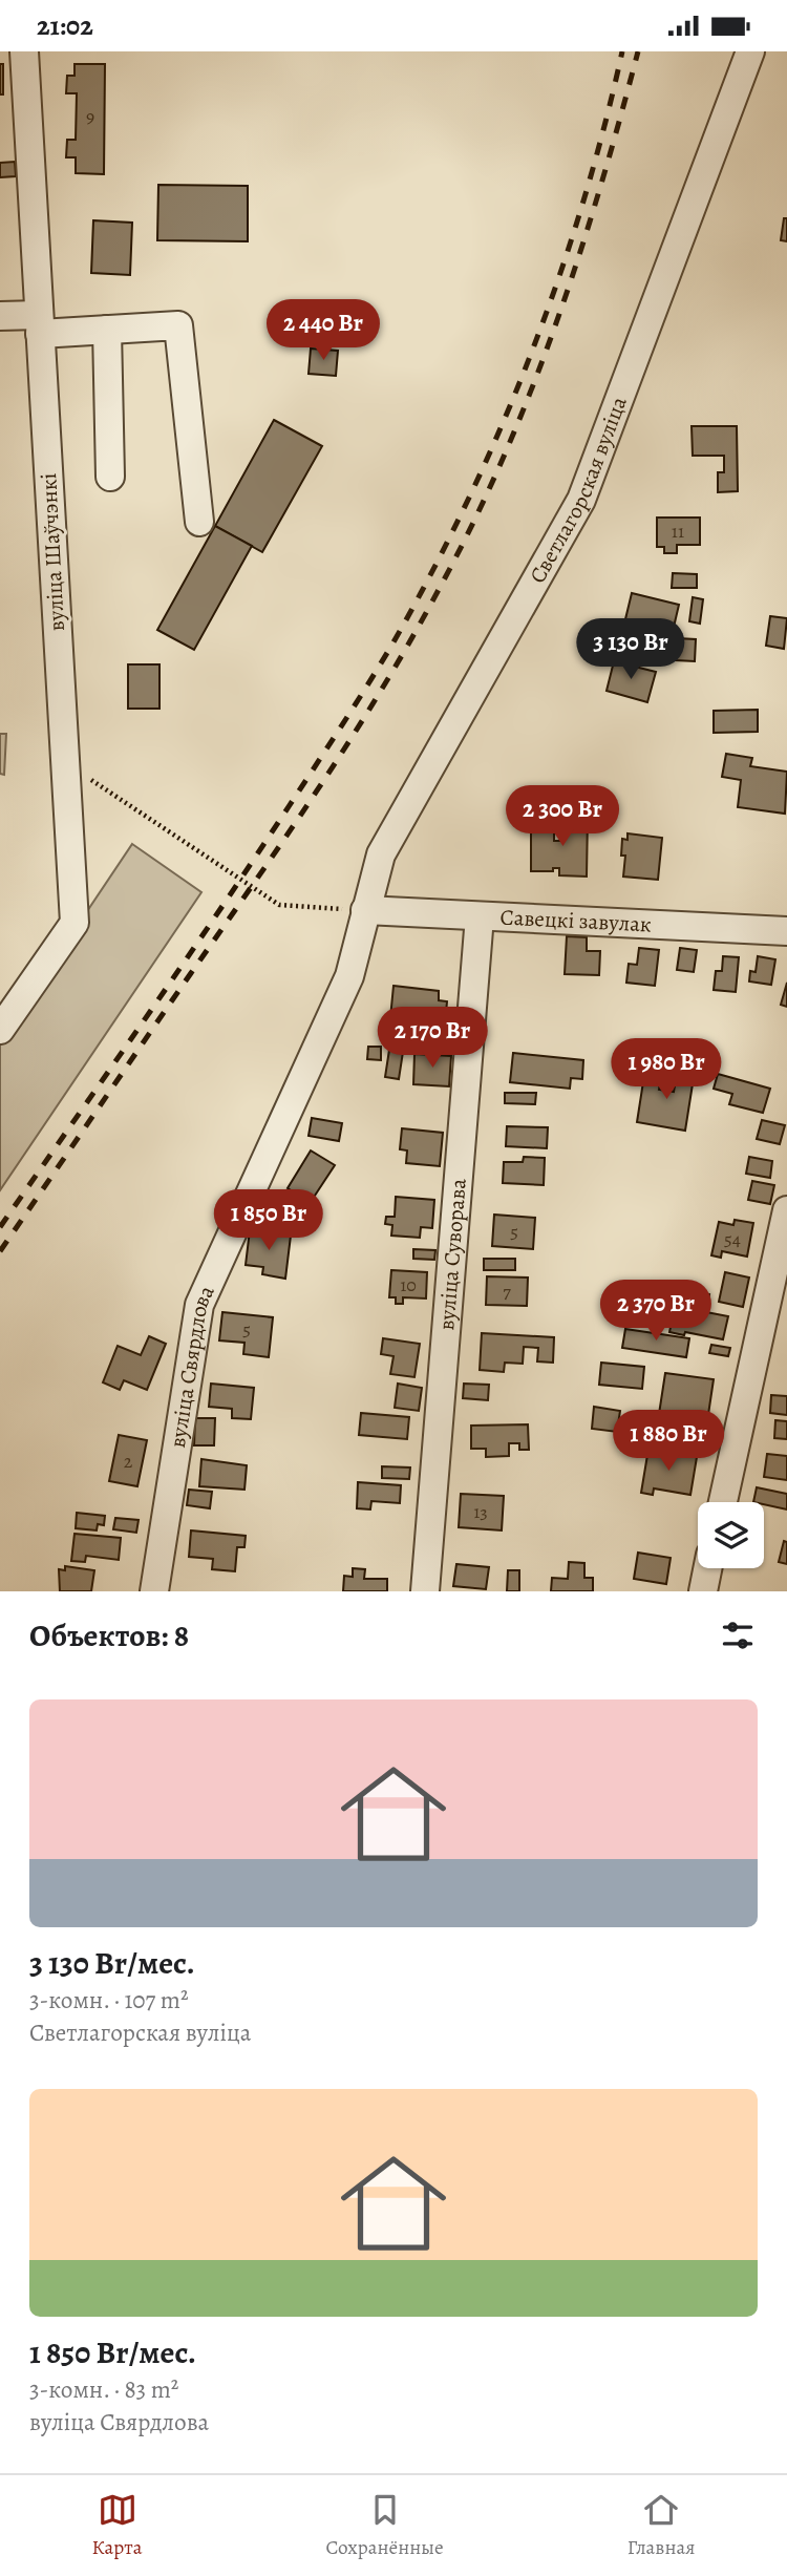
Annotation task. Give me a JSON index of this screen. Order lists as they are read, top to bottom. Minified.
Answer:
{"streets":{"street":["Светлагорская вуліца","вуліца Шаўчэнкі","Савецкі завулак","вуліца Суворава","вуліца Свярдлова"]},"crossings":[["Светлагорская вуліца","Савецкі завулак"],["Светлагорская вуліца","вуліца Свярдлова"],["Савецкі завулак","вуліца Суворава"],["Савецкі завулак","вуліца Свярдлова"]],"house_numbers":["9","11","5","54","10","7","5","2","13"],"page":{"status":"21:02","price":["2 440 Br","3 130 Br","2 300 Br","2 170 Br","1 980 Br","1 850 Br","2 370 Br","1 880 Br"],"heading":"Объектов: 8","list":[{"name":"3 130 Br/мес.","note":"3-комн. · 107 m² · Светлагорская вуліца"},{"name":"1 850 Br/мес.","note":"3-комн. · 83 m² · вуліца Свярдлова"}],"tabs":["Карта","Сохранённые","Главная"]}}
